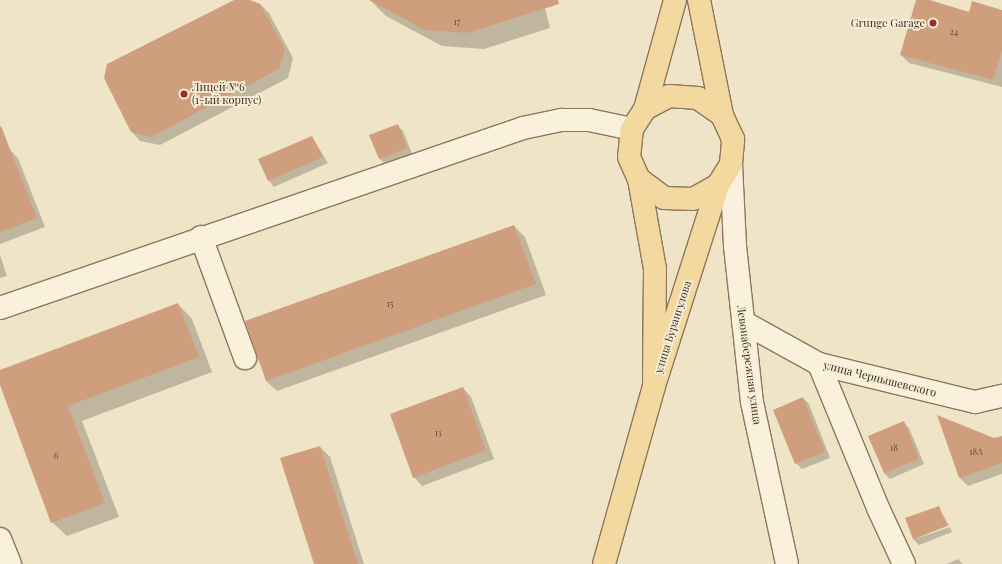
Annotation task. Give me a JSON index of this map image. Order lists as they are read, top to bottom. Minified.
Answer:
{"streets":{"main road":["улица Бурангулова"],"street":["Левонабережная улица","улица Чернышевского"]},"crossings":[["улица Бурангулова","Левонабережная улица"],["Левонабережная улица","улица Чернышевского"]],"places":["Grunge Garage","Лицей №6 (1-ый корпус)"],"house_numbers":["17","24","15","13","18","18А","6"]}
